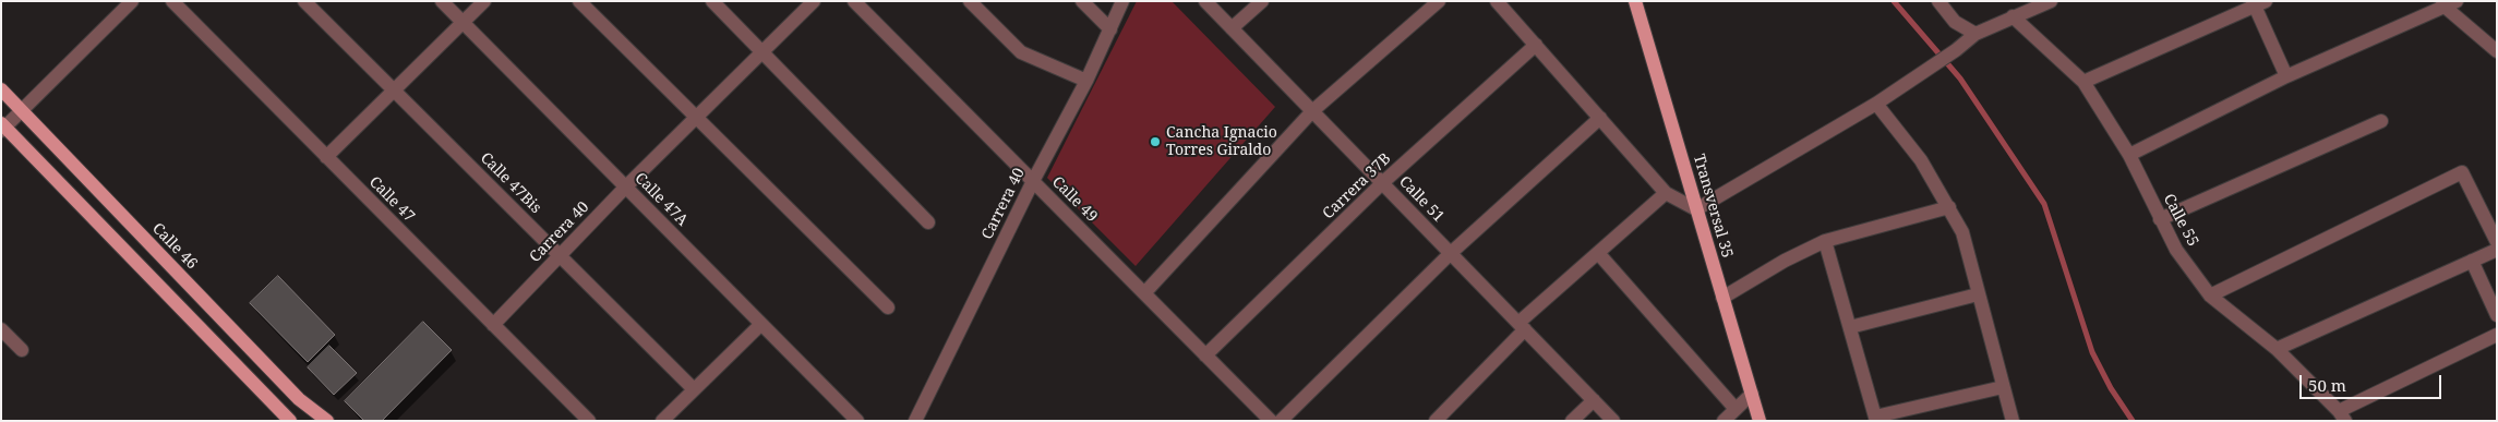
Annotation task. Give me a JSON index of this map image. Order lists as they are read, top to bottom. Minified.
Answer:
{"streets":{"main road":["Transversal 35","Calle 46"],"street":["Calle 47Bis","Carrera 37B","Calle 47","Calle 47A","Calle 49","Calle 51","Carrera 40","Calle 55"]},"crossings":[["Calle 47Bis","Carrera 40"],["Carrera 37B","Calle 49"],["Carrera 37B","Calle 51"],["Calle 47","Carrera 40"],["Calle 47A","Carrera 40"],["Calle 49","Carrera 40"]],"places":["Cancha Ignacio Torres Giraldo"],"scale_bar":"50 m"}
